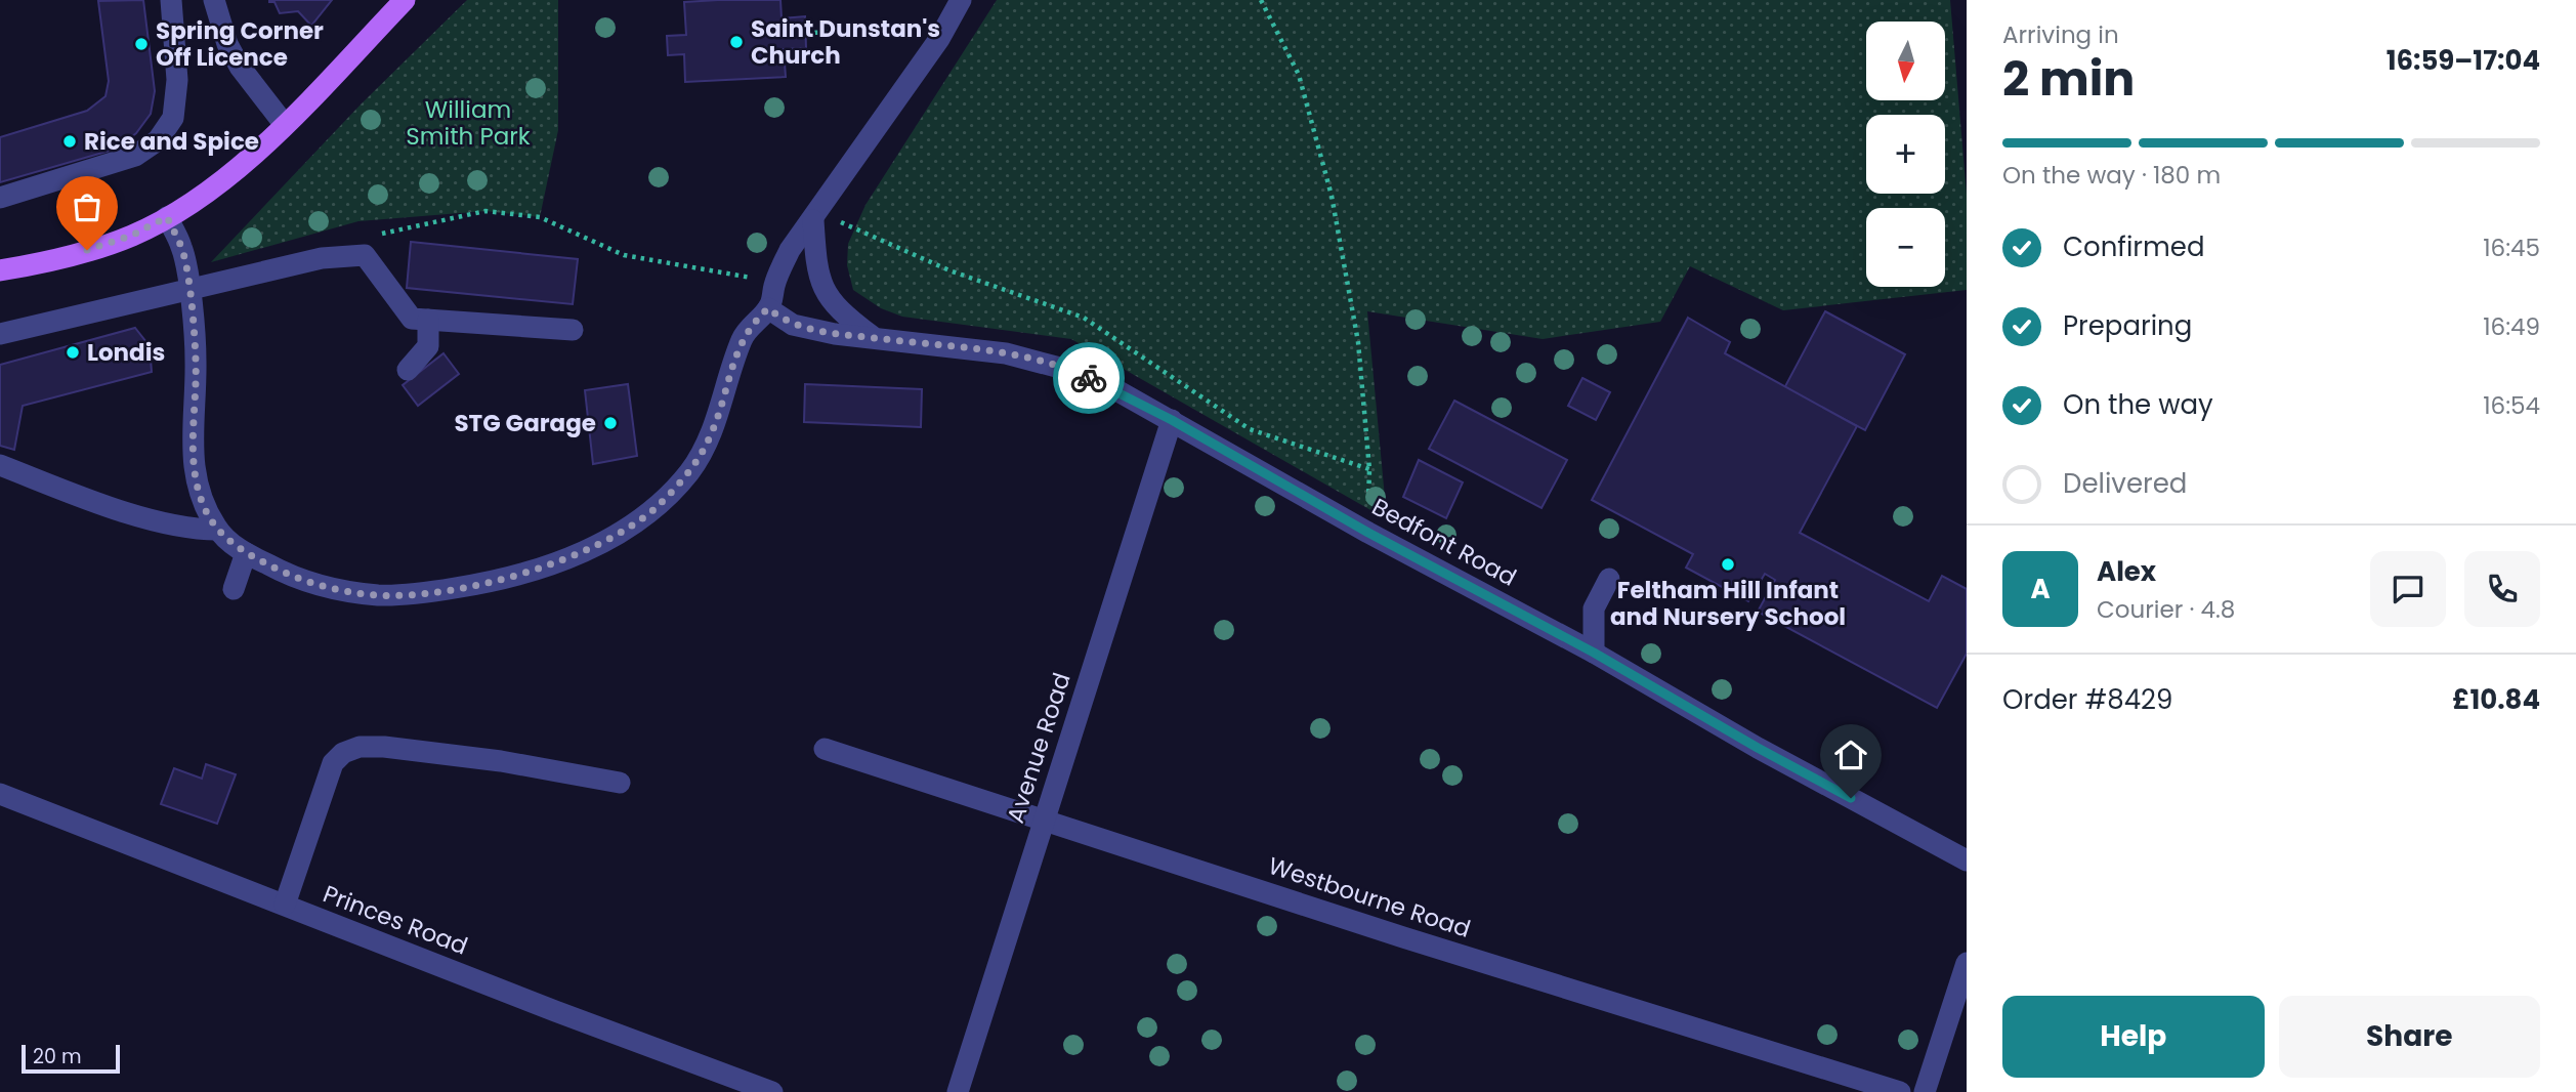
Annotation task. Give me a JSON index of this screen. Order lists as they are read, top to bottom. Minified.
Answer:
{"streets":{"street":["Bedfont Road","Avenue Road","Westbourne Road","Princes Road"]},"crossings":[["Bedfont Road","Avenue Road"],["Avenue Road","Westbourne Road"]],"parks":["William Smith Park"],"places":["Saint Dunstan's Church","Spring Corner Off Licence","Rice and Spice","Londis","STG Garage","Feltham Hill Infant and Nursery School"],"scale_bar":"20 m","north":"bottom","page":{"heading":["2 min","Arriving in","16:59–17:04"],"panel":["Alex","Courier · 4.8","Order #8429","£10.84"],"map_buttons":["+","−"],"bar":"On the way · 180 m","list":[["Confirmed","16:45"],["Preparing","16:49"],["On the way","16:54"],"Delivered"],"round":"A","buttons":["Help","Share"],"scale":"20 m"}}
